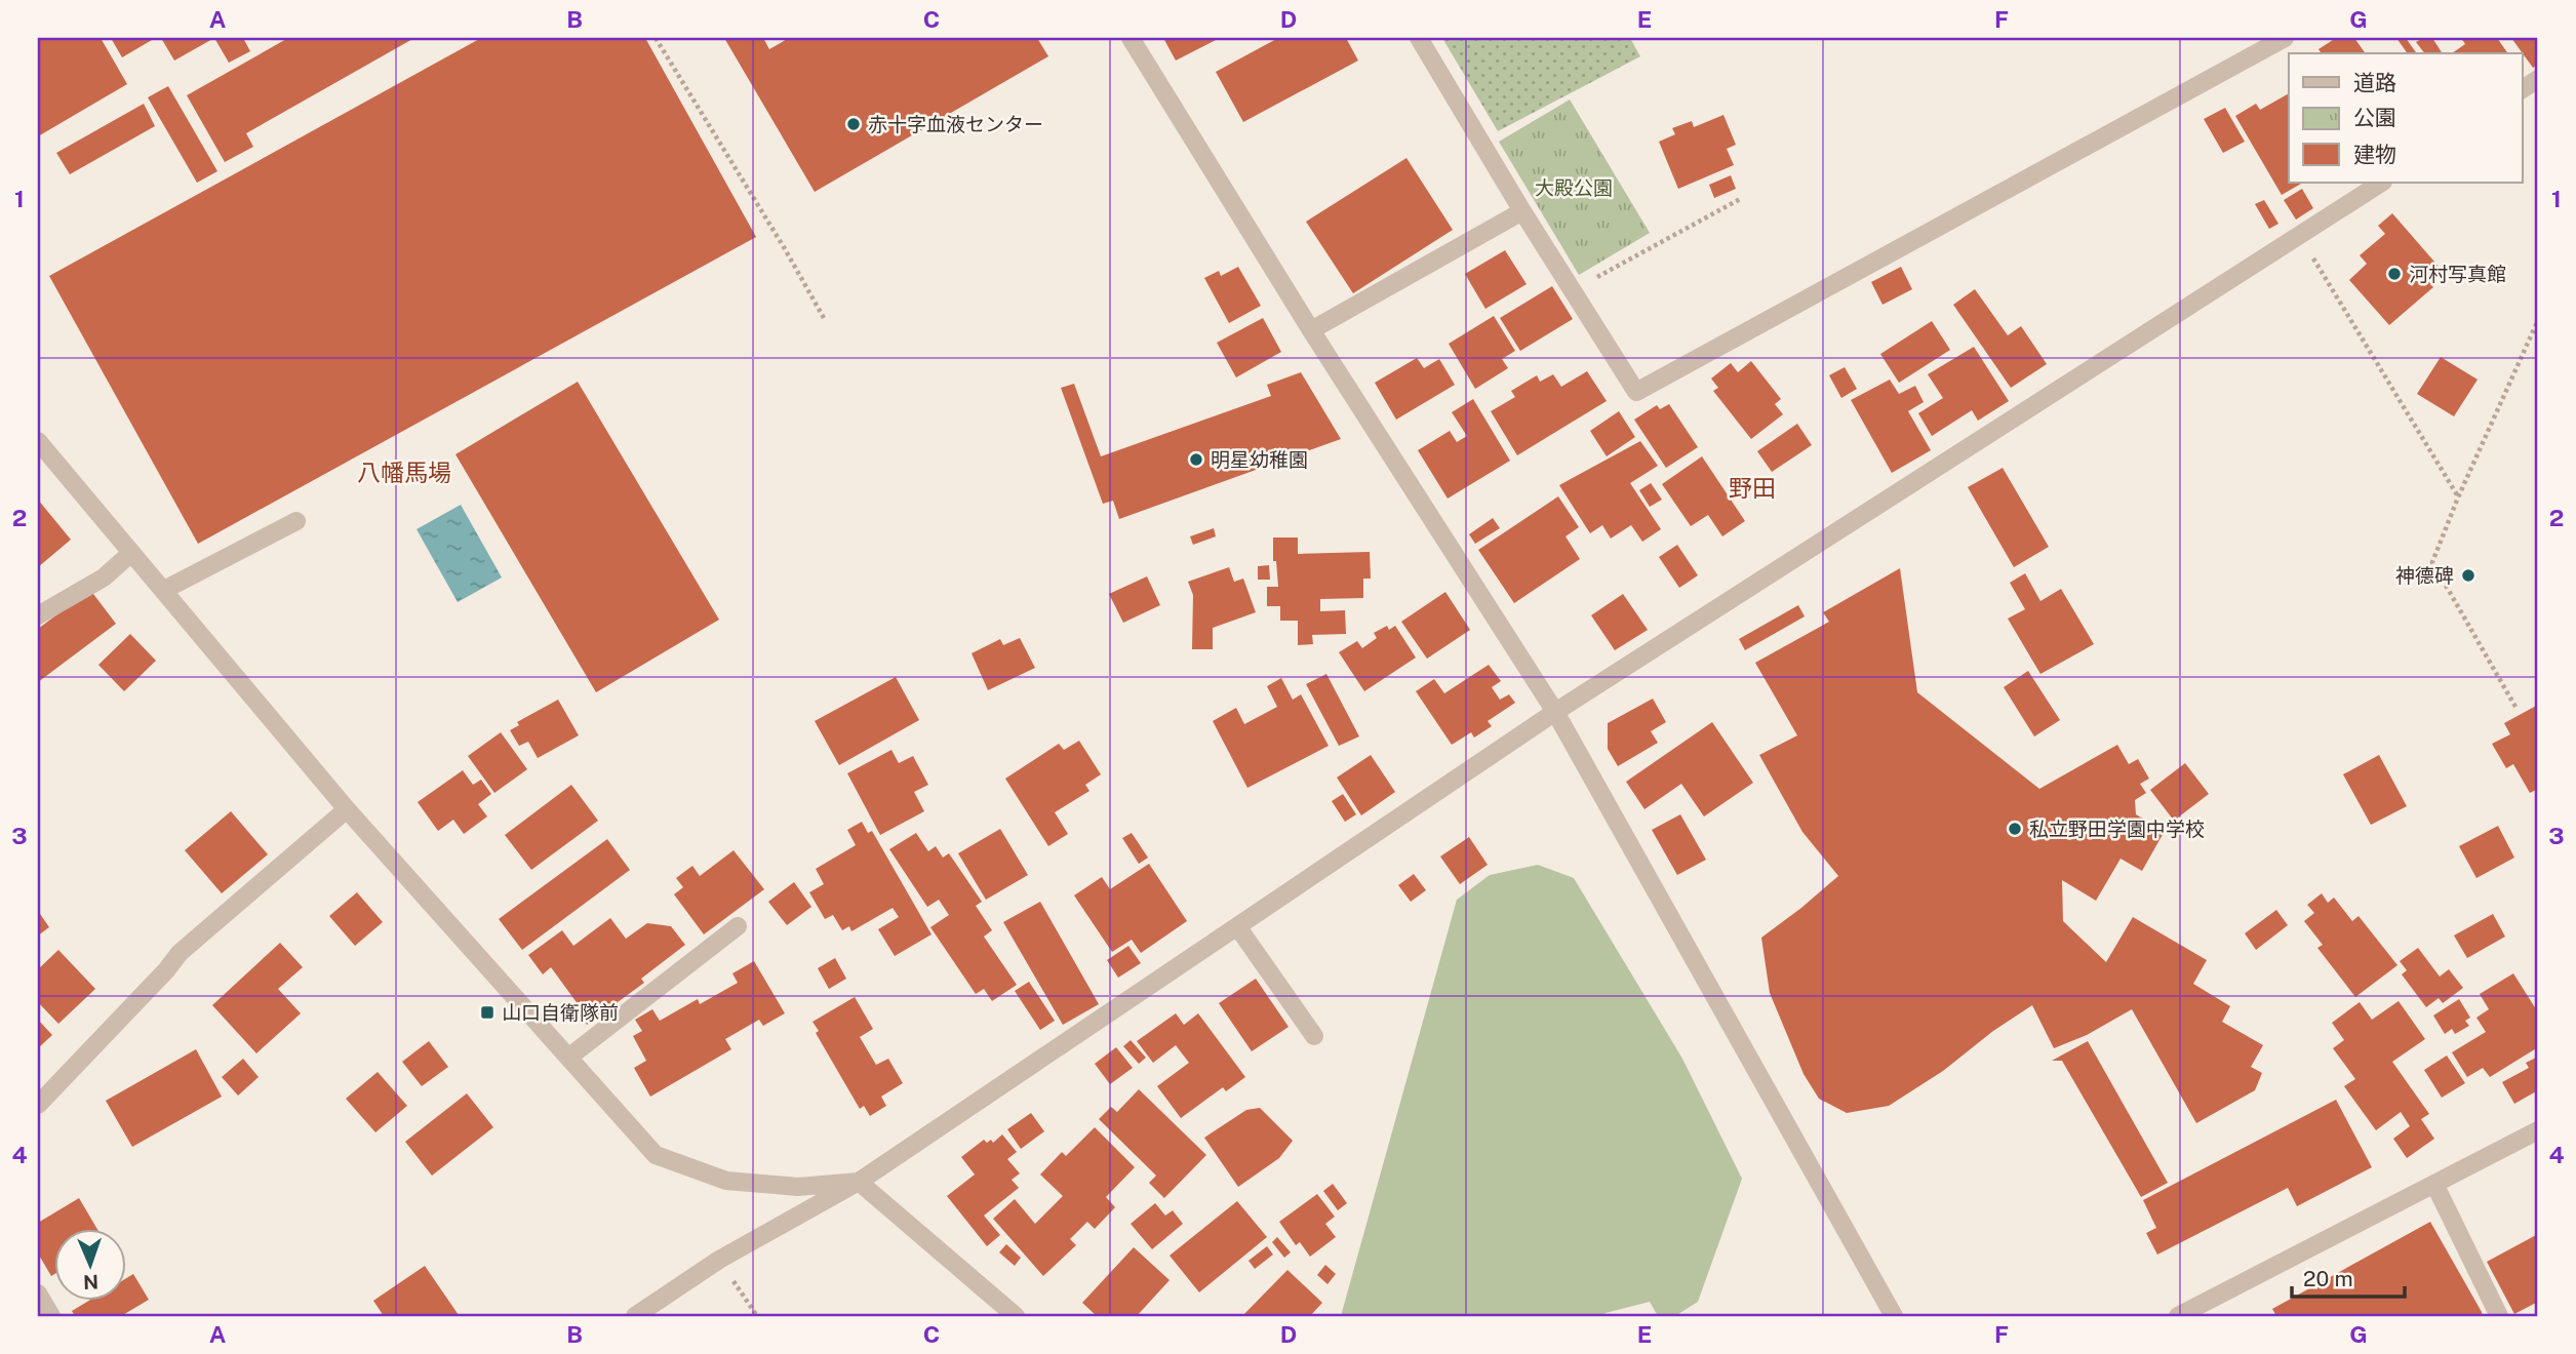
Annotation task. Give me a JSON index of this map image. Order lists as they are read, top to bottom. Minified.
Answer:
{"districts":["八幡馬場","野田"],"parks":["大殿公園"],"places":{"other":["赤十字血液センター","河村写真館","明星幼稚園","神德碑","私立野田学園中学校"],"transit":["山口自衛隊前"]},"legend":["道路","公園","建物"],"scale_bar":"20 m","north":"bottom","grid":{"columns":["A","B","C","D","E","F","G"],"rows":["1","2","3","4"]}}
